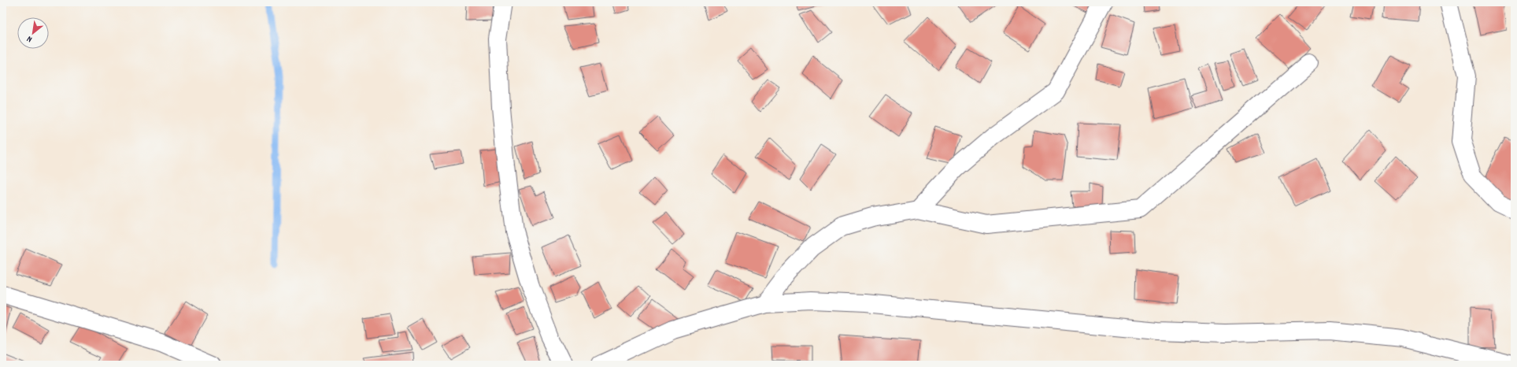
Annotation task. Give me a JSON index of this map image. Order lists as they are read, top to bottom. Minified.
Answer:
{"north":"bottom left"}
